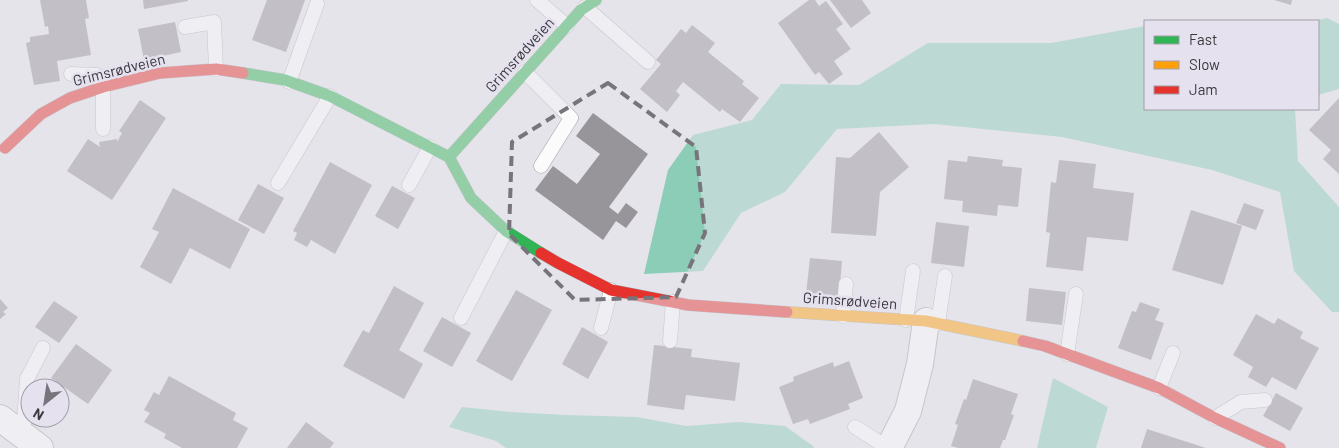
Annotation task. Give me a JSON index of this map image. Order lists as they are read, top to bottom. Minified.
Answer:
{"streets":{"street":["Grimsrødveien"]},"legend":["Fast","Slow","Jam"],"north":"bottom left"}
